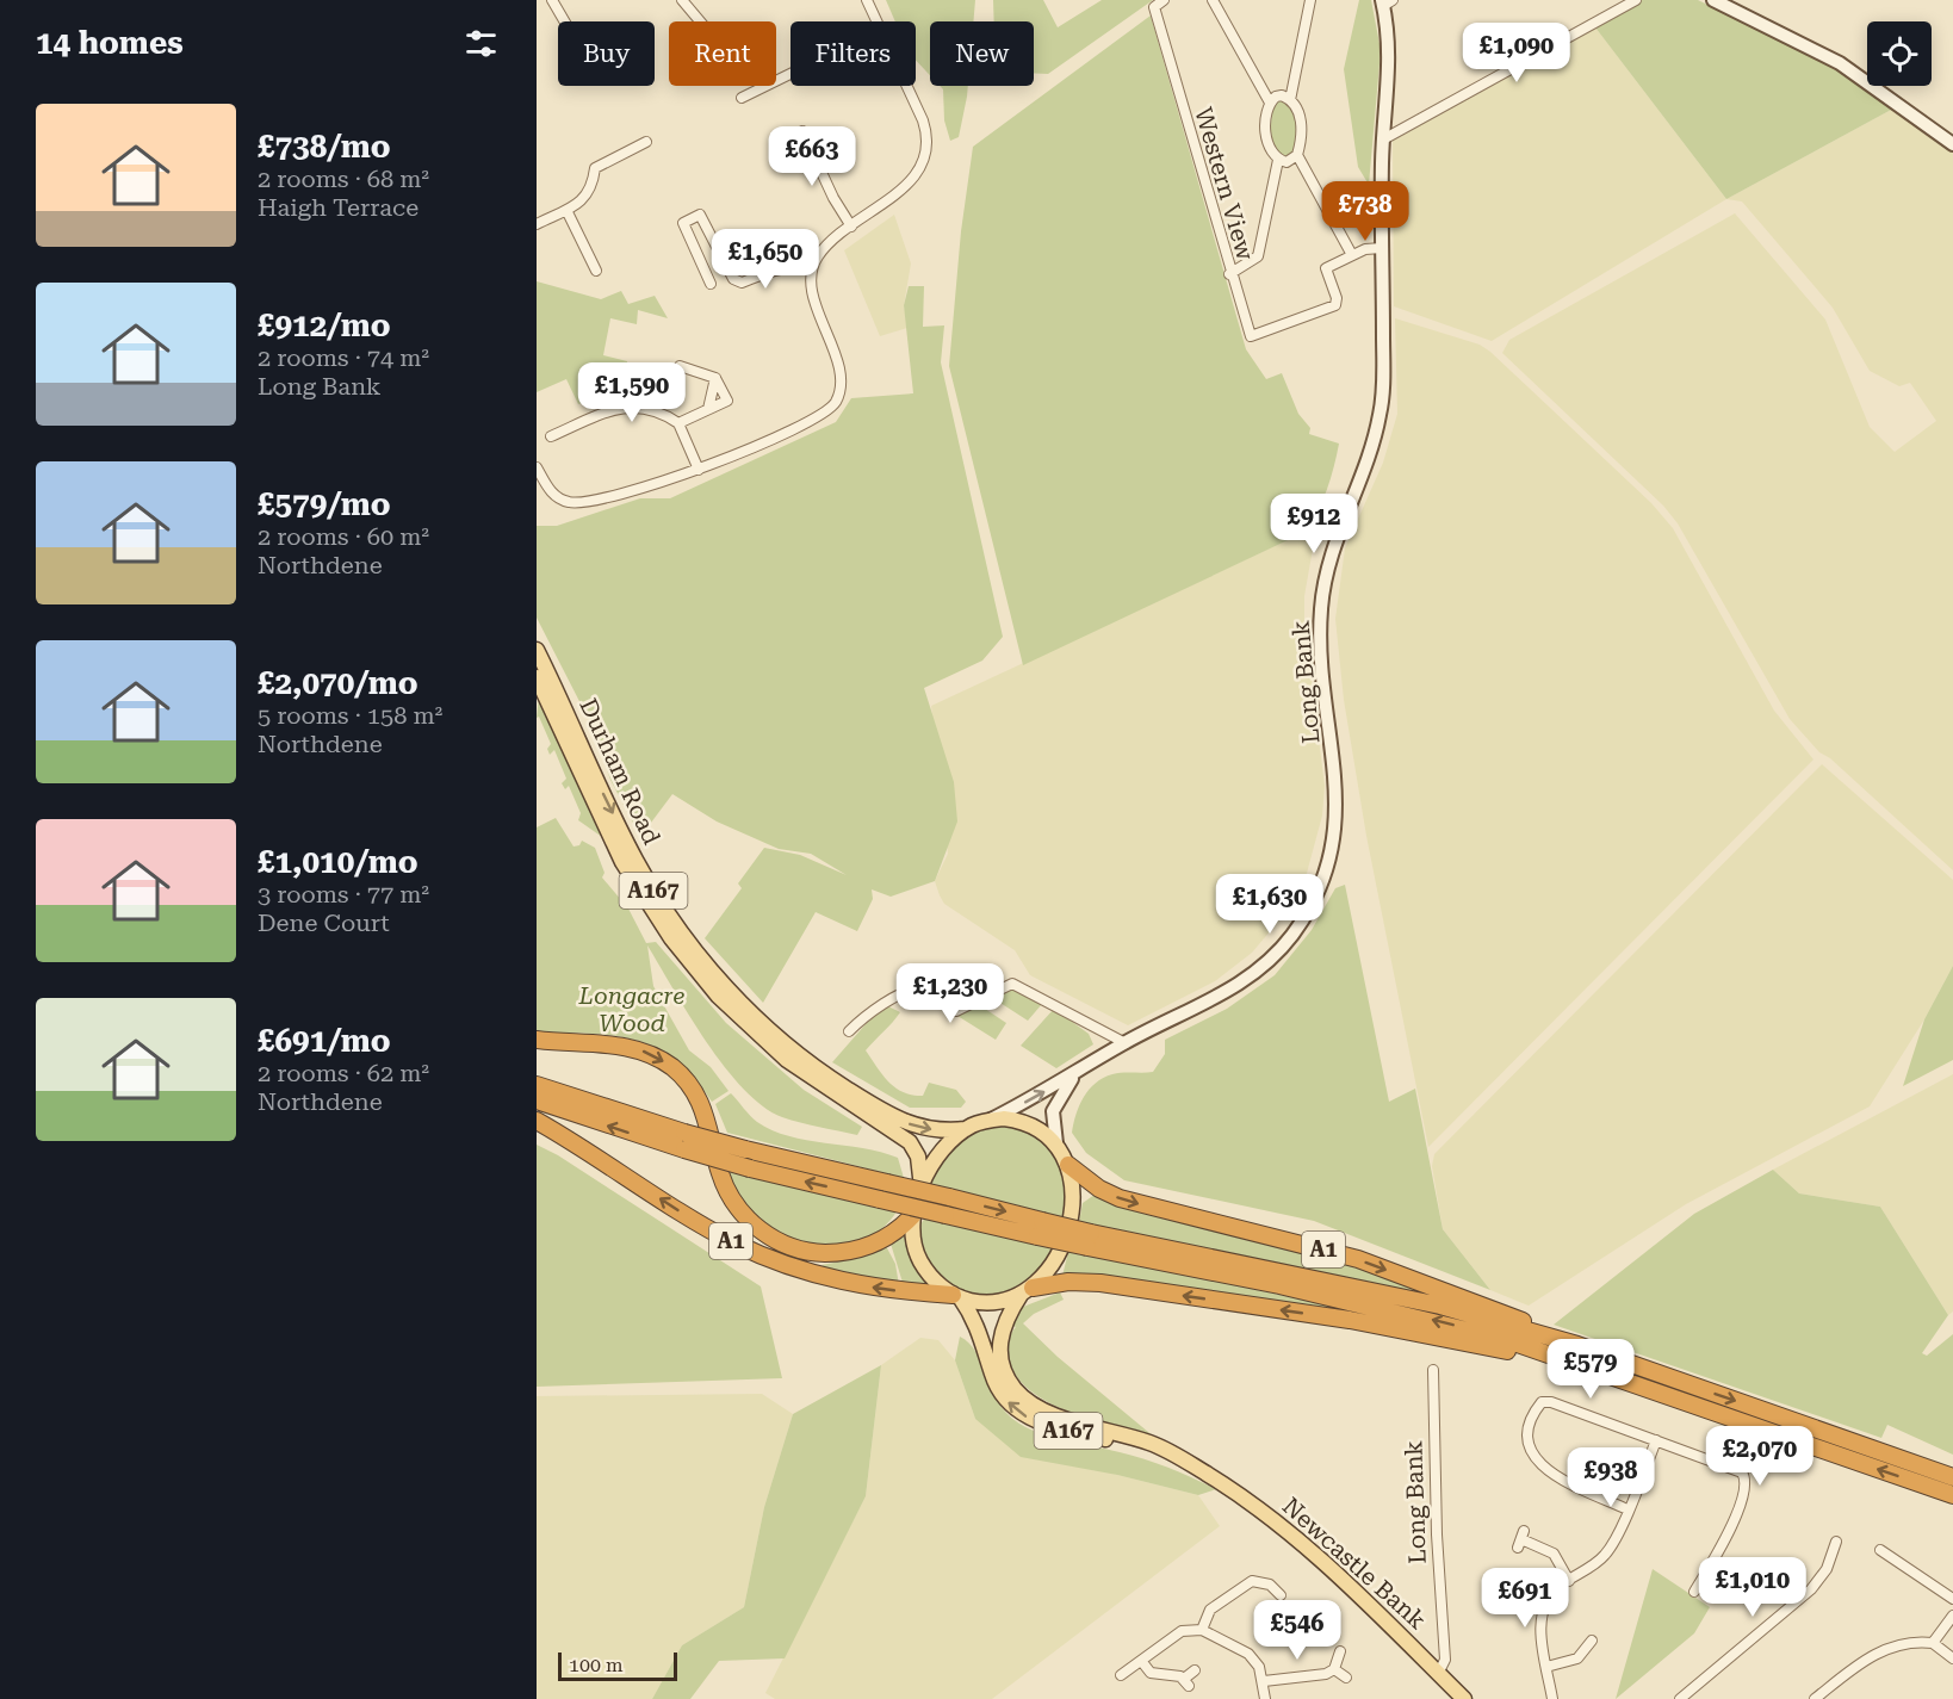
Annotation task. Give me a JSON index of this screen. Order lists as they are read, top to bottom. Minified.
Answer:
{"streets":{"highway":["A1"],"main road":["Long Bank","Durham Road","A167","Newcastle Bank"],"street":["Western View"]},"crossings":[["Long Bank","Durham Road"],["Long Bank","A167"],["Long Bank","A1"],["Long Bank","Newcastle Bank"],["Durham Road","A167"],["Durham Road","A1"],["Durham Road","Newcastle Bank"],["A167","A1"],["A167","Newcastle Bank"],["A1","Newcastle Bank"]],"parks":["Longacre Wood"],"scale_bar":"100 m","page":{"heading":"14 homes","chip":["Buy","Rent","Filters","New"],"price":["£1,090","£663","£738","£1,650","£1,590","£912","£1,630","£1,230","£579","£2,070","£938","£1,010","£691","£546"],"list":[{"name":"£738/mo","note":"2 rooms · 68 m² · Haigh Terrace"},{"name":"£912/mo","note":"2 rooms · 74 m² · Long Bank"},{"name":"£579/mo","note":"2 rooms · 60 m² · Northdene"},{"name":"£2,070/mo","note":"5 rooms · 158 m² · Northdene"},{"name":"£1,010/mo","note":"3 rooms · 77 m² · Dene Court"},{"name":"£691/mo","note":"2 rooms · 62 m² · Northdene"}],"scale":"100 m"}}
